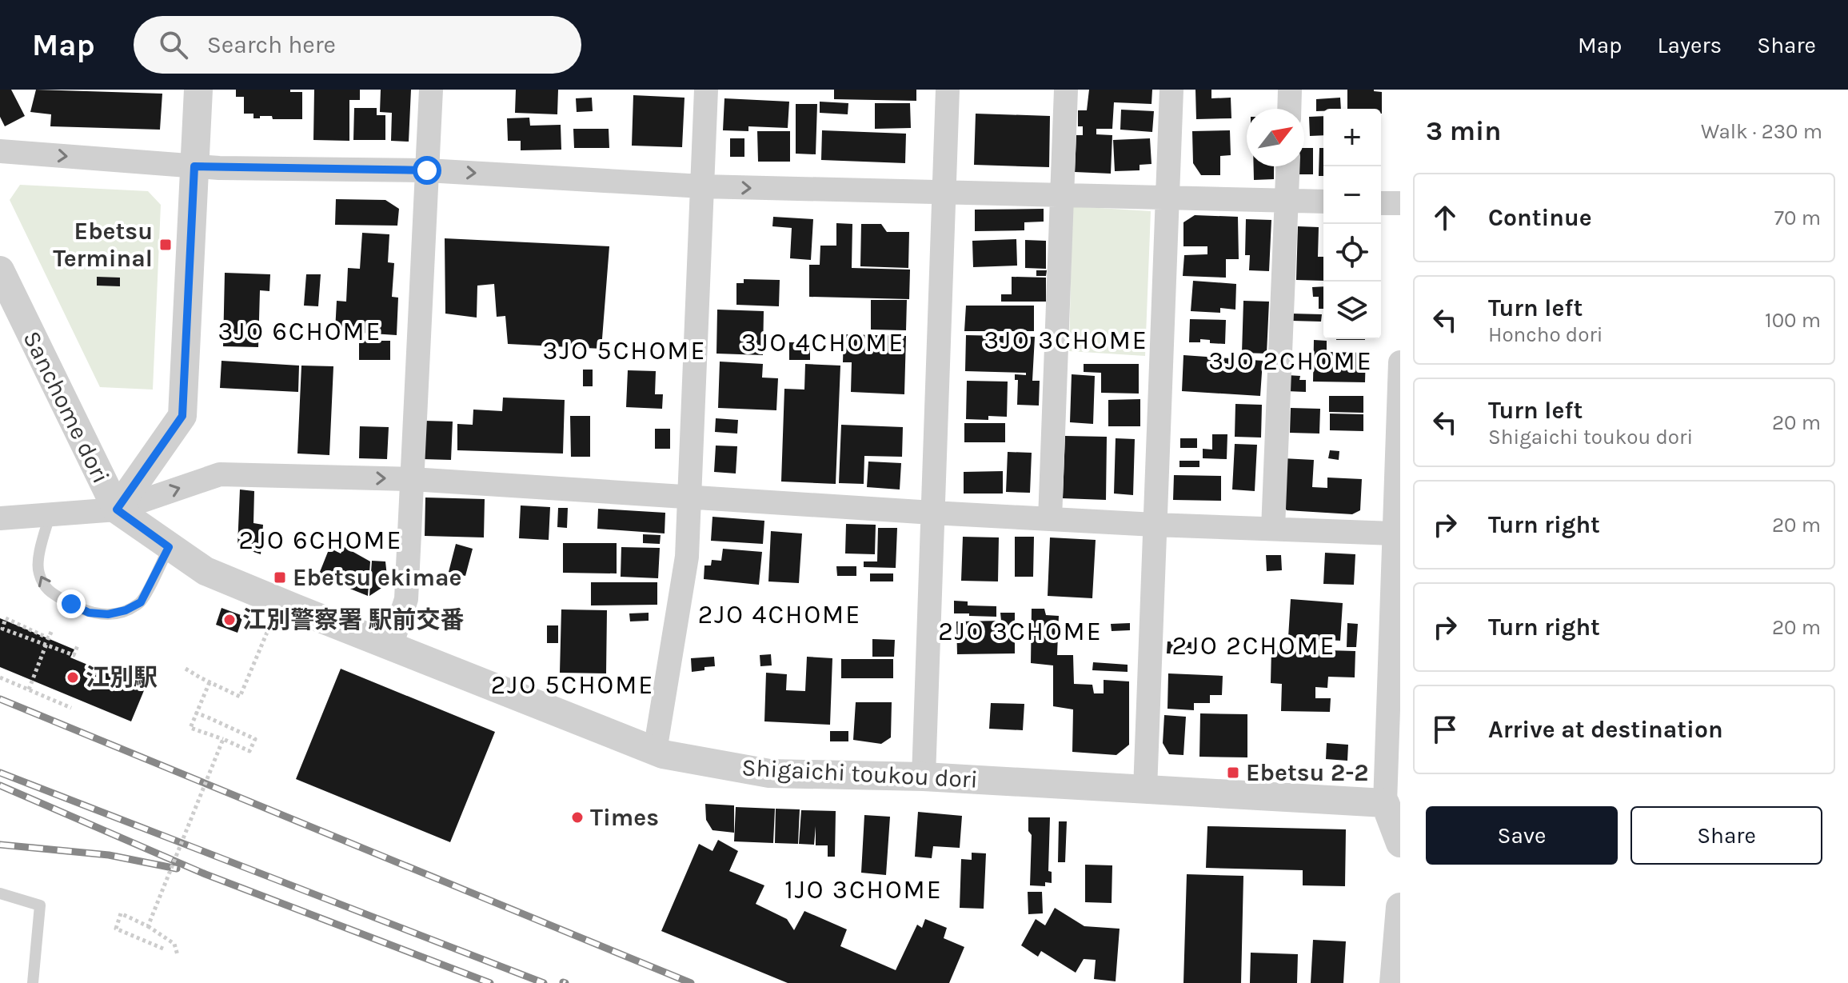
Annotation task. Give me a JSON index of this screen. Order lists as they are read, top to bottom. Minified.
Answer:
{"streets":{"street":["Sanchome dori","Shigaichi toukou dori"]},"crossings":[["Sanchome dori","Shigaichi toukou dori"]],"districts":["3JO 6CHOME","3JO 3CHOME","3JO 4CHOME","3JO 5CHOME","3JO 2CHOME","2JO 6CHOME","2JO 4CHOME","2JO 3CHOME","2JO 2CHOME","2JO 5CHOME","1JO 3CHOME"],"places":{"transit":["Ebetsu Terminal","Ebetsu ekimae","Ebetsu 2-2"],"other":["江別警察署 駅前交番","江別駅","Times"]},"north":"top right","page":{"header":"Map","search":"Search here","nav":["Map","Layers","Share"],"heading":["3 min","Walk · 230 m"],"map_buttons":["+","−"],"list":[["Continue","70 m"],["Turn left","Honcho dori","100 m"],["Turn left","Shigaichi toukou dori","20 m"],["Turn right","20 m"],["Turn right","20 m"],"Arrive at destination"],"buttons":["Save","Share"]}}
